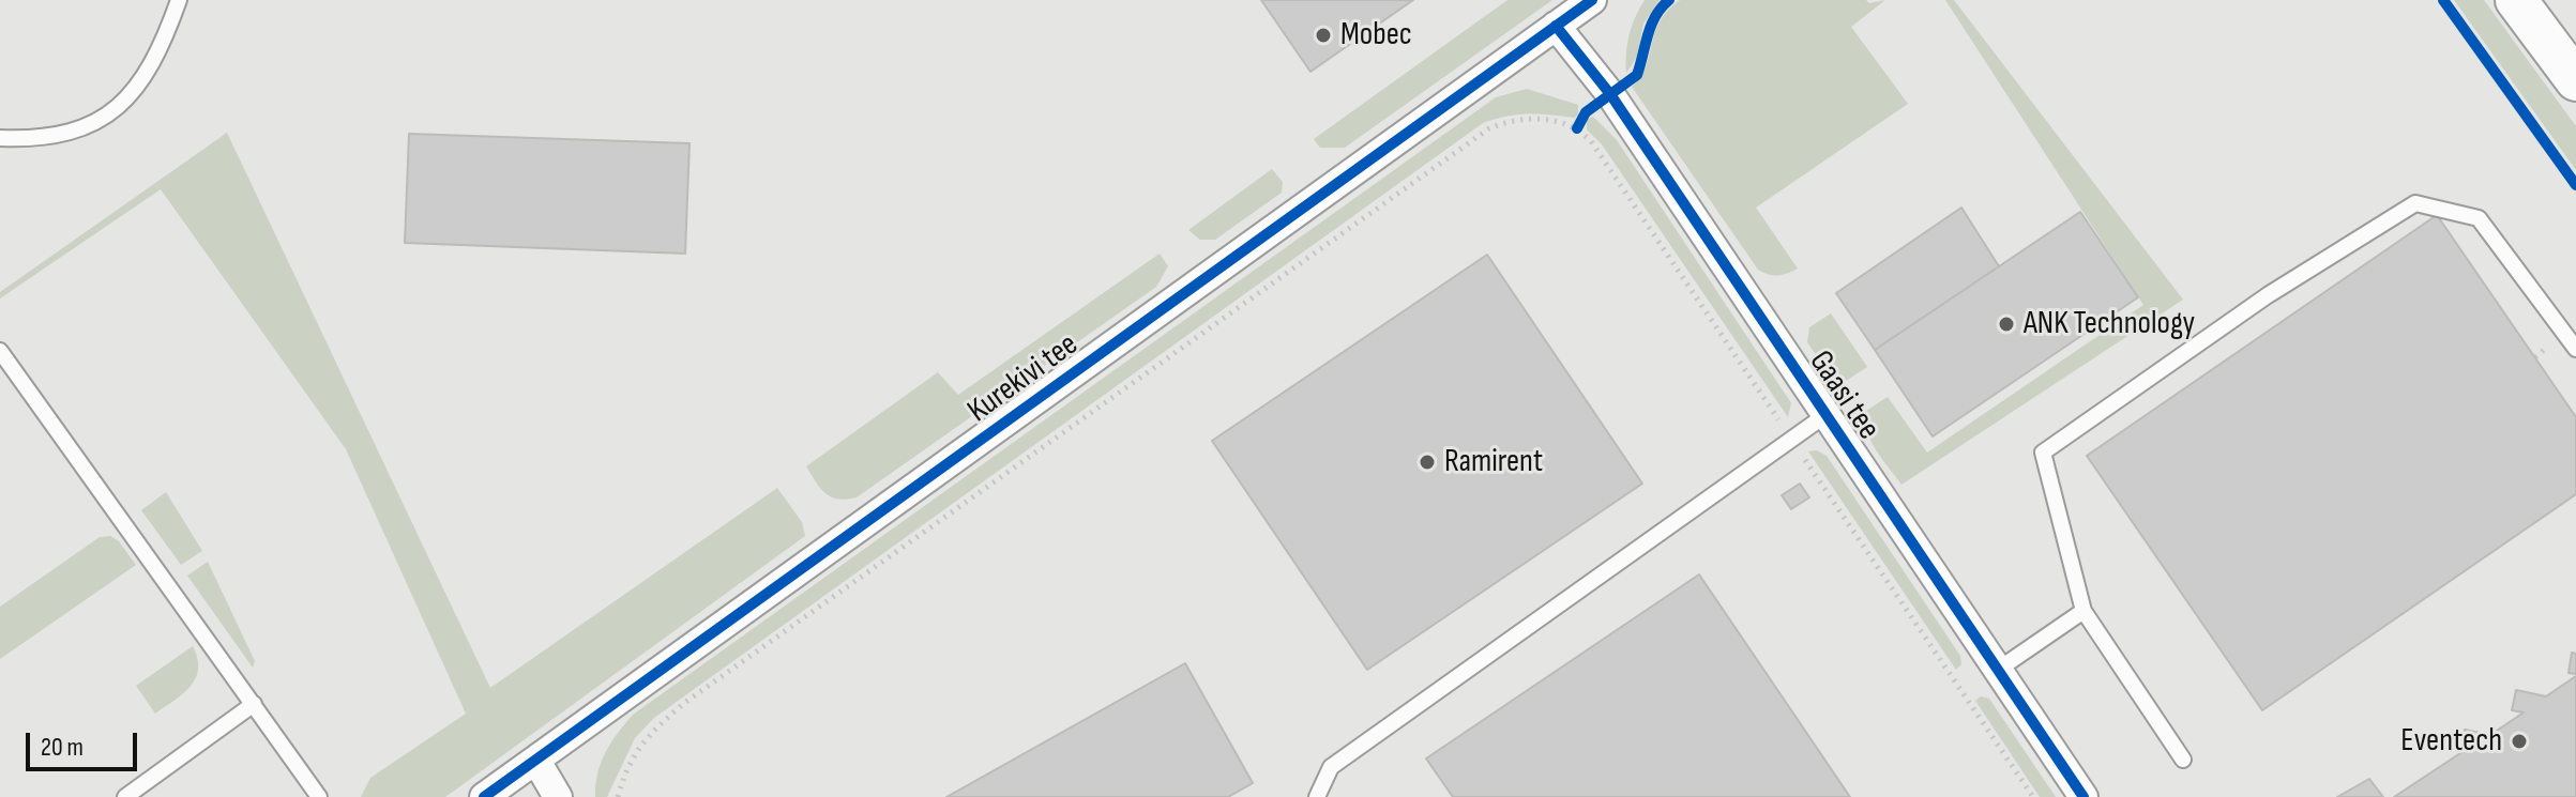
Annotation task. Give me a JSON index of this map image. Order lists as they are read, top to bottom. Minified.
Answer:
{"streets":{"street":["Kurekivi tee","Gaasi tee"]},"crossings":[["Kurekivi tee","Gaasi tee"]],"places":["Mobec","ANK Technology","Ramirent","Eventech"],"scale_bar":"20 m"}
